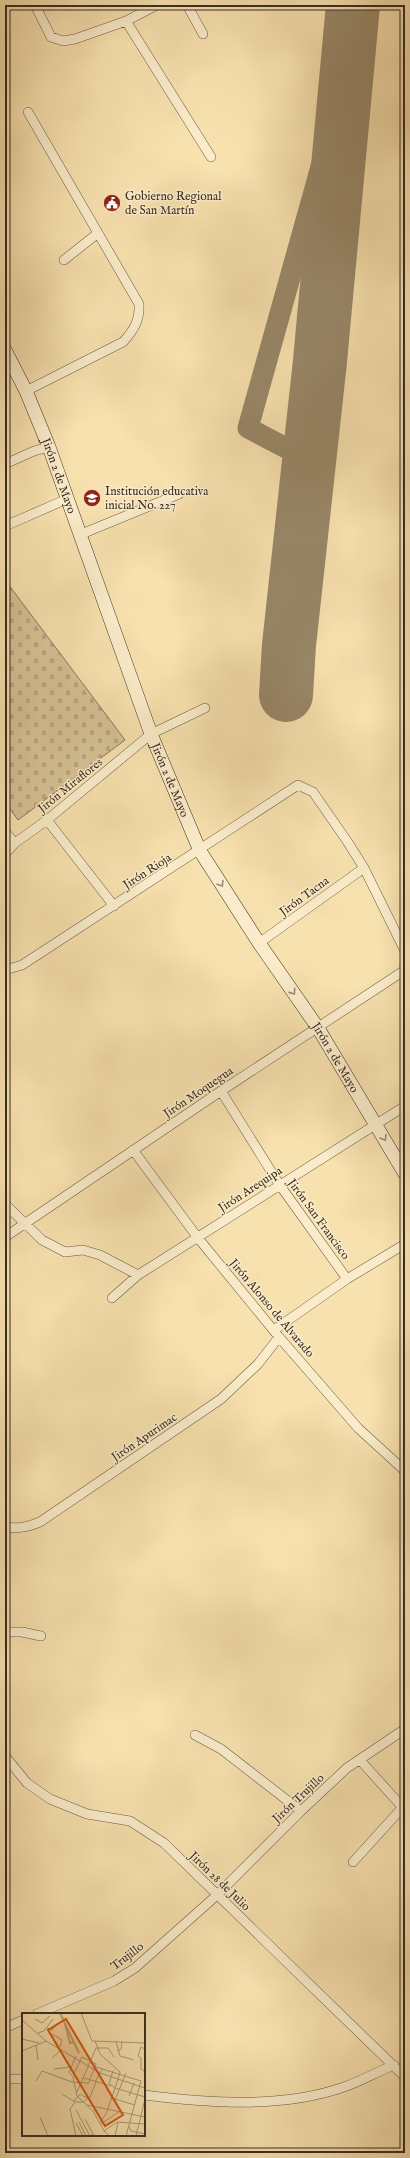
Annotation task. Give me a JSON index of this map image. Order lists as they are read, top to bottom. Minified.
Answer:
{"streets":{"main road":["Jirón 2 de Mayo"],"street":["Jirón Miraflores","Jirón Rioja","Jirón Tacna","Jirón Moquegua","Jirón Arequipa","Jirón San Francisco","Jirón Alonso de Alvarado","Jirón Apurimac","Jirón Trujillo","Jirón 28 de Julio","Trujillo"]},"crossings":[["Jirón 2 de Mayo","Jirón Miraflores"],["Jirón 2 de Mayo","Jirón Rioja"],["Jirón 2 de Mayo","Jirón Tacna"],["Jirón 2 de Mayo","Jirón Moquegua"],["Jirón 2 de Mayo","Jirón Arequipa"],["Jirón Rioja","Jirón Tacna"],["Jirón Moquegua","Jirón San Francisco"],["Jirón Moquegua","Jirón Alonso de Alvarado"],["Jirón Arequipa","Jirón San Francisco"],["Jirón Arequipa","Jirón Alonso de Alvarado"],["Jirón San Francisco","Jirón Apurimac"],["Jirón Alonso de Alvarado","Jirón Apurimac"],["Jirón Trujillo","Jirón 28 de Julio"],["Jirón Trujillo","Trujillo"],["Jirón 28 de Julio","Trujillo"]],"places":{"public building":["Gobierno Regional de San Martín"],"school or university":["Institución educativa inicial No. 227"]}}
